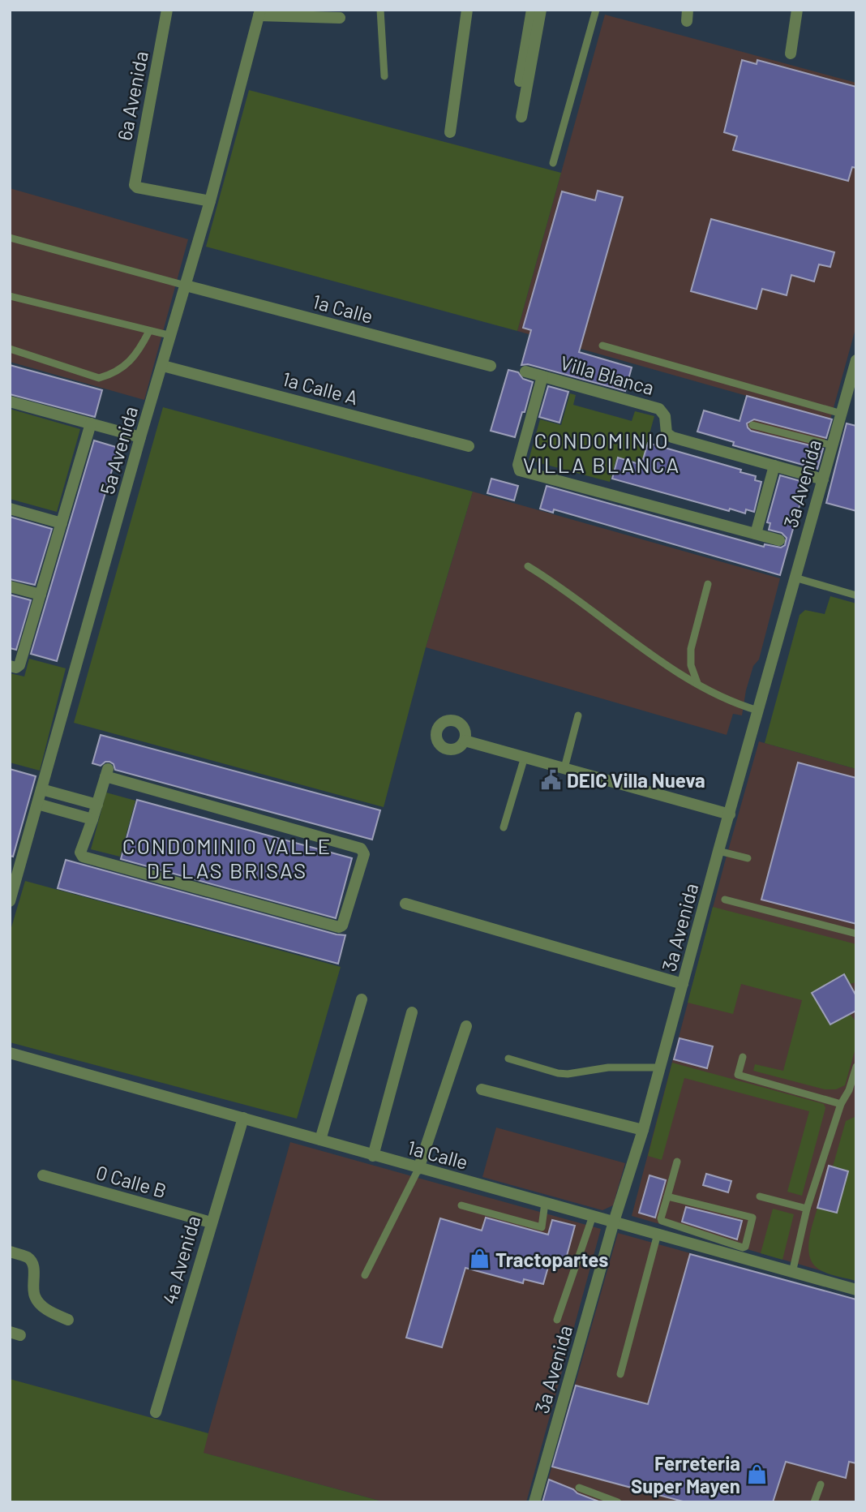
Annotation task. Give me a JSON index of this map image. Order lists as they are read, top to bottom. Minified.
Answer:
{"streets":{"street":["6a Avenida","1a Calle","Villa Blanca","1a Calle A","5a Avenida","3a Avenida","0 Calle B","4a Avenida"]},"crossings":[["6a Avenida","5a Avenida"],["1a Calle","5a Avenida"],["1a Calle","3a Avenida"],["1a Calle","4a Avenida"],["Villa Blanca","3a Avenida"],["1a Calle A","5a Avenida"],["0 Calle B","4a Avenida"]],"districts":["CONDOMINIO VILLA BLANCA","CONDOMINIO VALLE DE LAS BRISAS"],"places":{"public building":["DEIC Villa Nueva"],"shop":["Tractopartes","Ferreteria Super Mayen"]}}
